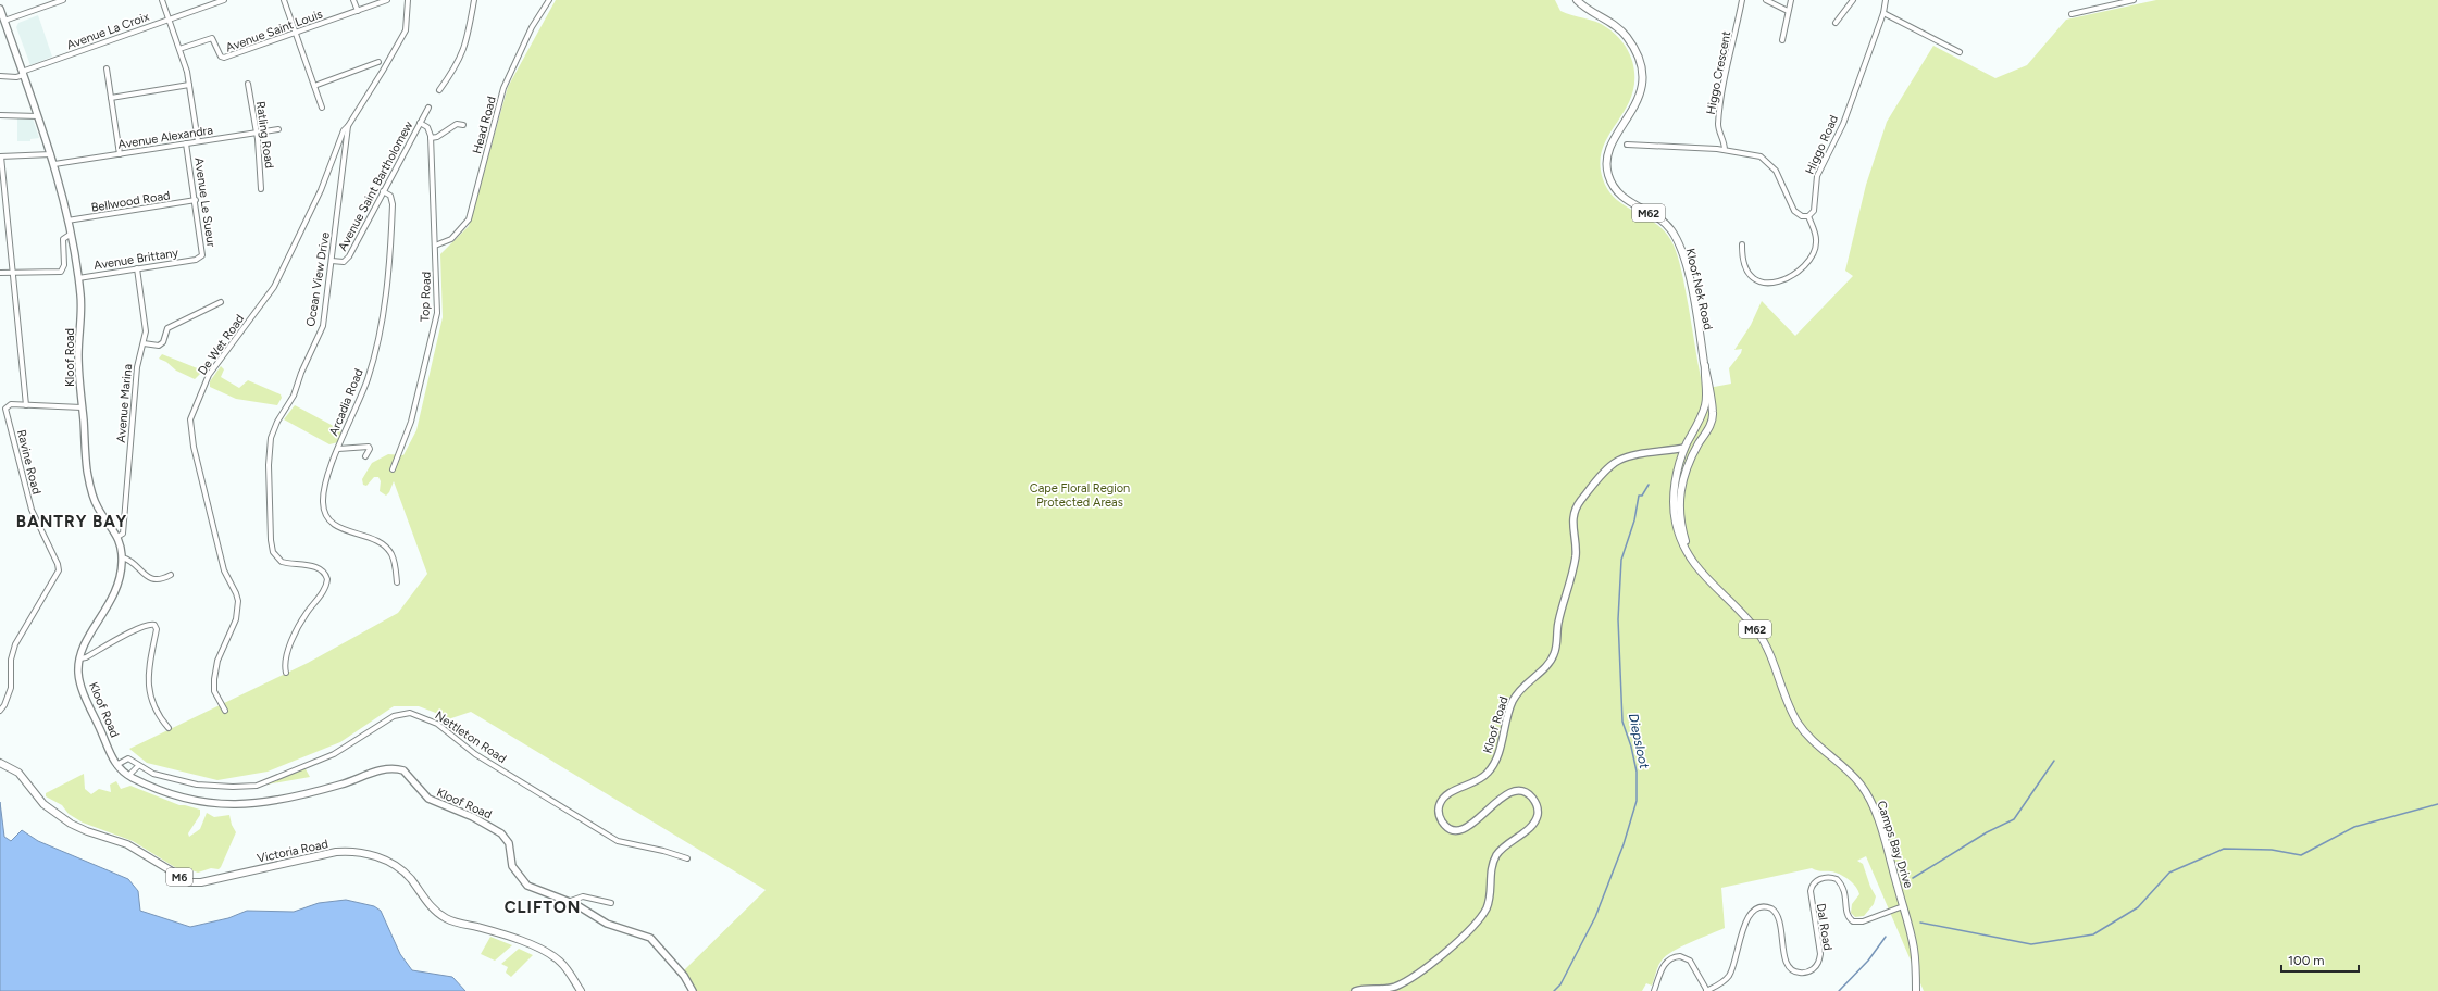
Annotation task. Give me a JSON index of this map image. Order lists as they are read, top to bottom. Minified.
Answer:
{"streets":{"main road":["M62","Kloof Nek Road","Kloof Road","Camps Bay Drive","Victoria Road","M6"],"street":["Avenue La Croix","Avenue Saint Louis","Higgo Crescent","Head Road","Ratling Road","Avenue Alexandra","Higgo Road","Avenue Saint Bartholomew","Bellwood Road","Avenue Le Sueur","Avenue Brittany","Ocean View Drive","Top Road","De Wet Road","Arcadia Road","Avenue Marina","Ravine Road","Nettleton Road","Dal Road"]},"crossings":[["Avenue La Croix","Avenue Le Sueur"],["Avenue La Croix","Kloof Road"],["Avenue Saint Louis","Avenue Le Sueur"],["Head Road","Top Road"],["Ratling Road","Avenue Alexandra"],["Avenue Alexandra","Avenue Le Sueur"],["Avenue Alexandra","Kloof Road"],["Avenue Saint Bartholomew","Ocean View Drive"],["Avenue Saint Bartholomew","Arcadia Road"],["Bellwood Road","Avenue Le Sueur"],["Bellwood Road","Kloof Road"],["Avenue Le Sueur","Avenue Brittany"],["M62","Kloof Nek Road"],["M62","Camps Bay Drive"],["Avenue Brittany","Kloof Road"],["Avenue Brittany","Avenue Marina"],["Ocean View Drive","De Wet Road"],["Kloof Road","Avenue Marina"],["Kloof Road","Nettleton Road"],["Kloof Road","Camps Bay Drive"],["Camps Bay Drive","Dal Road"]],"districts":["BANTRY BAY","CLIFTON"],"water":["Diepsloot"],"parks":["Cape Floral Region Protected Areas"],"scale_bar":"100 m"}
